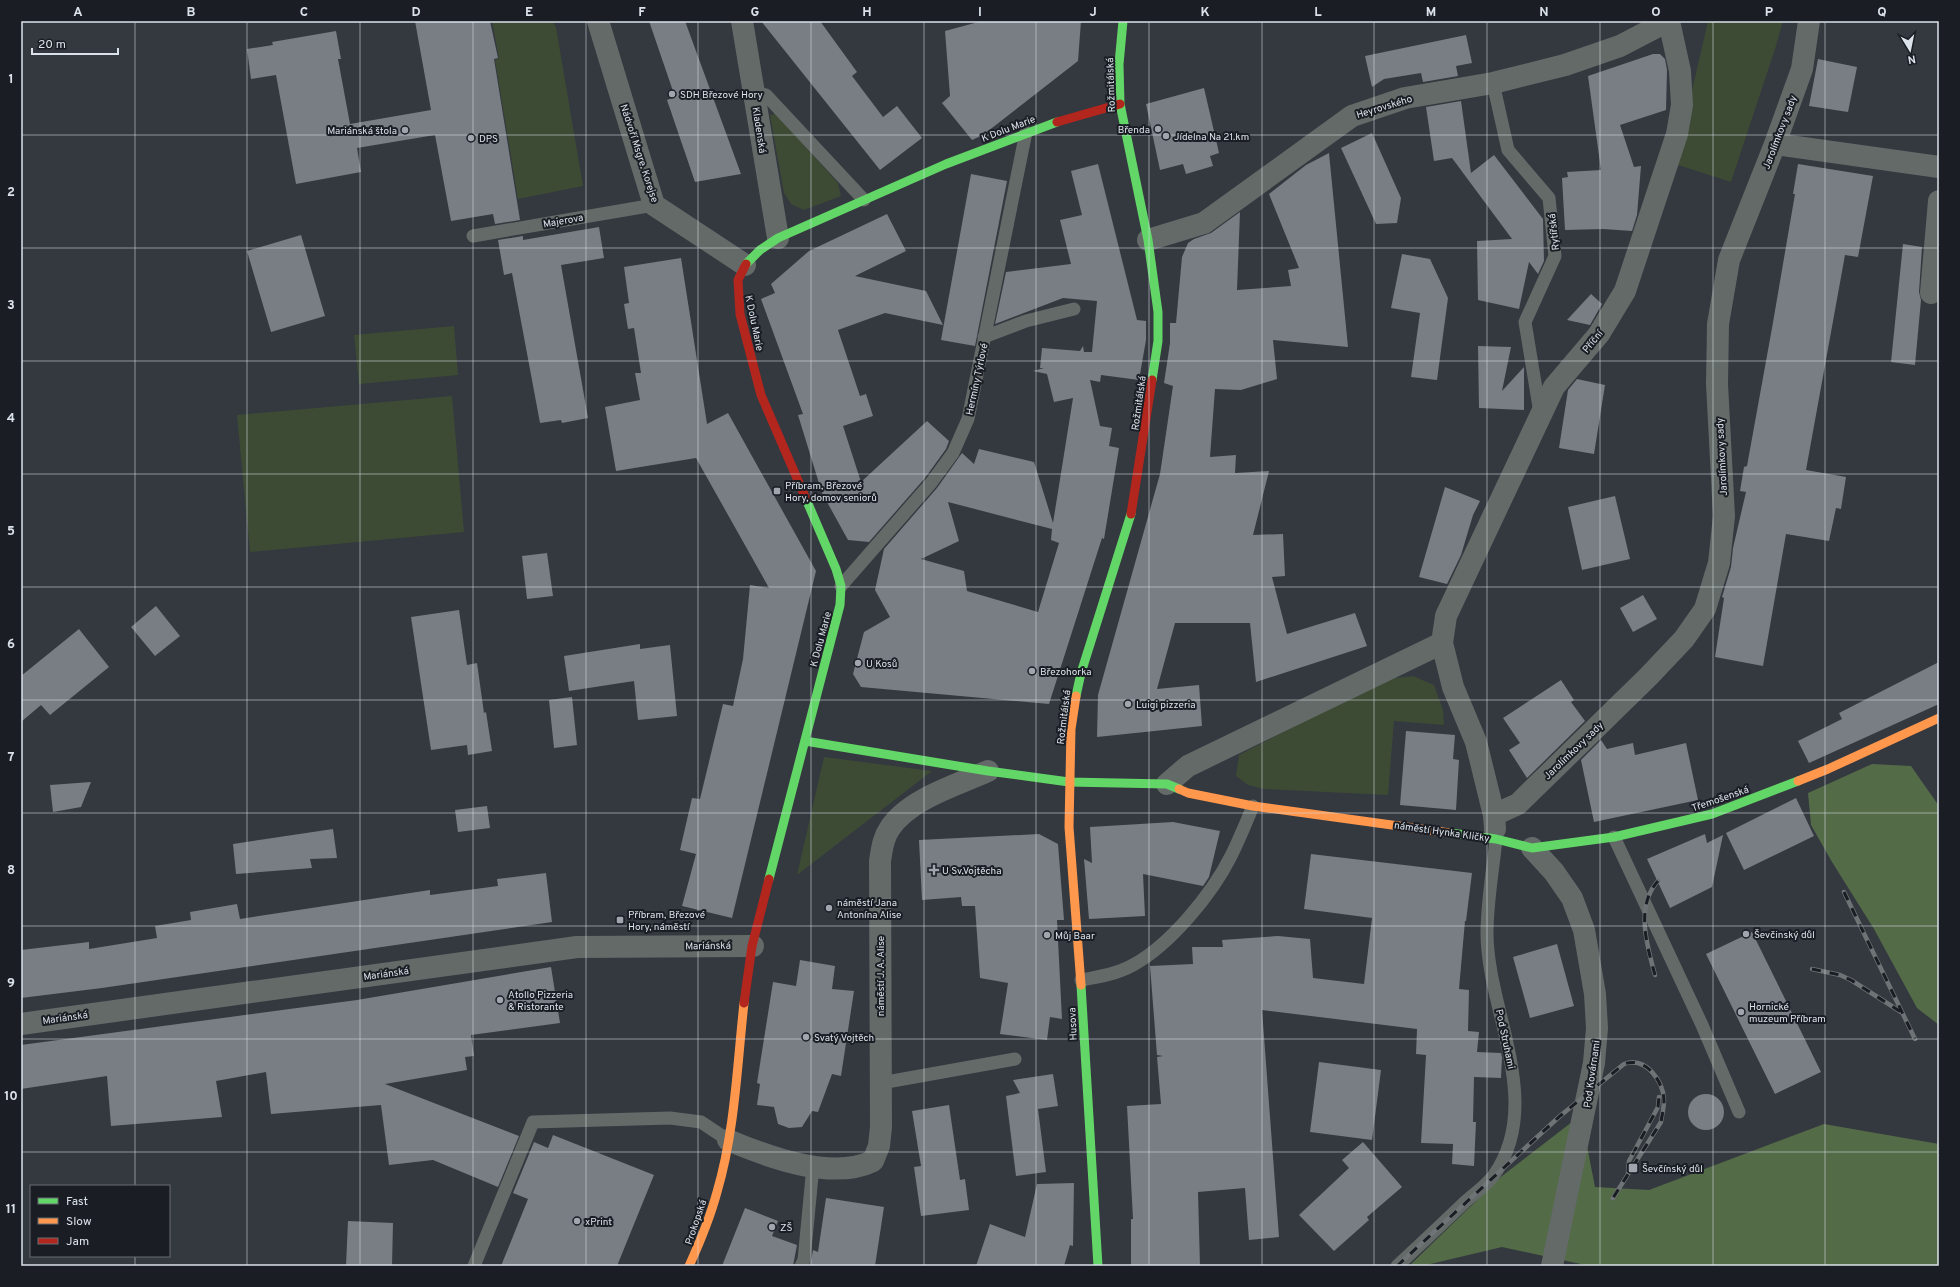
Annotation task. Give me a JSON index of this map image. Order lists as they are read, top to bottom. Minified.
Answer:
{"streets":{"street":["Rožmitálská","Heyrovského","K Dolu Marie","Kladenská","Jarolímkovy sady","Nádvoří Msgre. Korejse","Příční","Třemošenská","náměstí Hynka Kličky","Mariánská","náměstí J. A. Alise","Husova","Pod Kovárnami","Prokopská"],"lane":["Majerova","Rytířská","Hermíny Týrlové","Pod Struhami"]},"crossings":[["Rožmitálská","Heyrovského"],["Rožmitálská","K Dolu Marie"],["Rožmitálská","náměstí Hynka Kličky"],["Rožmitálská","Husova"],["Heyrovského","Rytířská"],["Heyrovského","Příční"],["K Dolu Marie","Kladenská"],["K Dolu Marie","Nádvoří Msgre. Korejse"],["K Dolu Marie","Hermíny Týrlové"],["Jarolímkovy sady","náměstí Hynka Kličky"],["Nádvoří Msgre. Korejse","Majerova"],["Rytířská","Příční"],["Příční","náměstí Hynka Kličky"],["Třemošenská","náměstí Hynka Kličky"],["Třemošenská","Pod Struhami"],["Třemošenská","Pod Kovárnami"],["náměstí Hynka Kličky","Husova"],["náměstí Hynka Kličky","Pod Struhami"],["náměstí J. A. Alise","Prokopská"]],"places":{"other":["SDH Březové Hory","Břenda","Mariánská štola","Jídelna Na 21.km","DPS","U Kosů","Březohorka","Luigi pizzeria","náměstí Jana Antonína Alise","Ševčinský důl","Můj Baar","Atollo Pizzeria & Ristorante","Hornické muzeum Příbram","Svatý Vojtěch","xPrint","ZŠ"],"transit":["Příbram, Březové Hory, domov seniorů","Příbram, Březové Hory, náměstí","Ševčínský důl"],"health":["U Sv.Vojtěcha"]},"legend":["Fast","Slow","Jam"],"scale_bar":"20 m","north":"bottom","grid":{"columns":["A","B","C","D","E","F","G","H","I","J","K","L","M","N","O","P","Q"],"rows":["1","2","3","4","5","6","7","8","9","10","11"]}}
